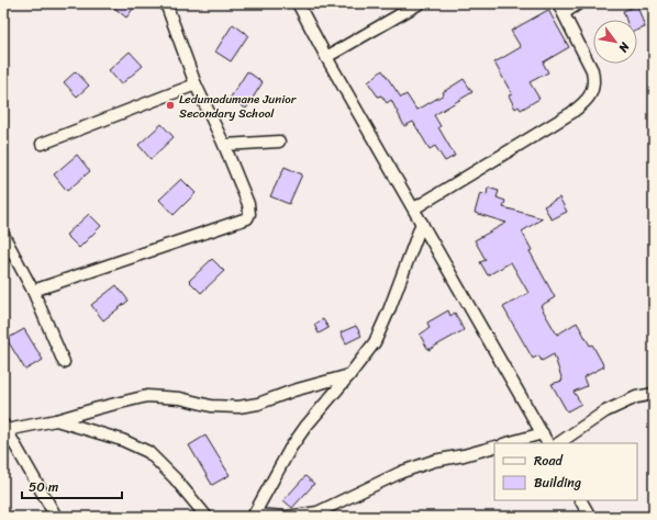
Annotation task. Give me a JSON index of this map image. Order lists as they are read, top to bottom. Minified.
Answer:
{"places":["Ledumadumane Junior Secondary School"],"legend":["Road","Building"],"scale_bar":"50 m","north":"bottom right"}
